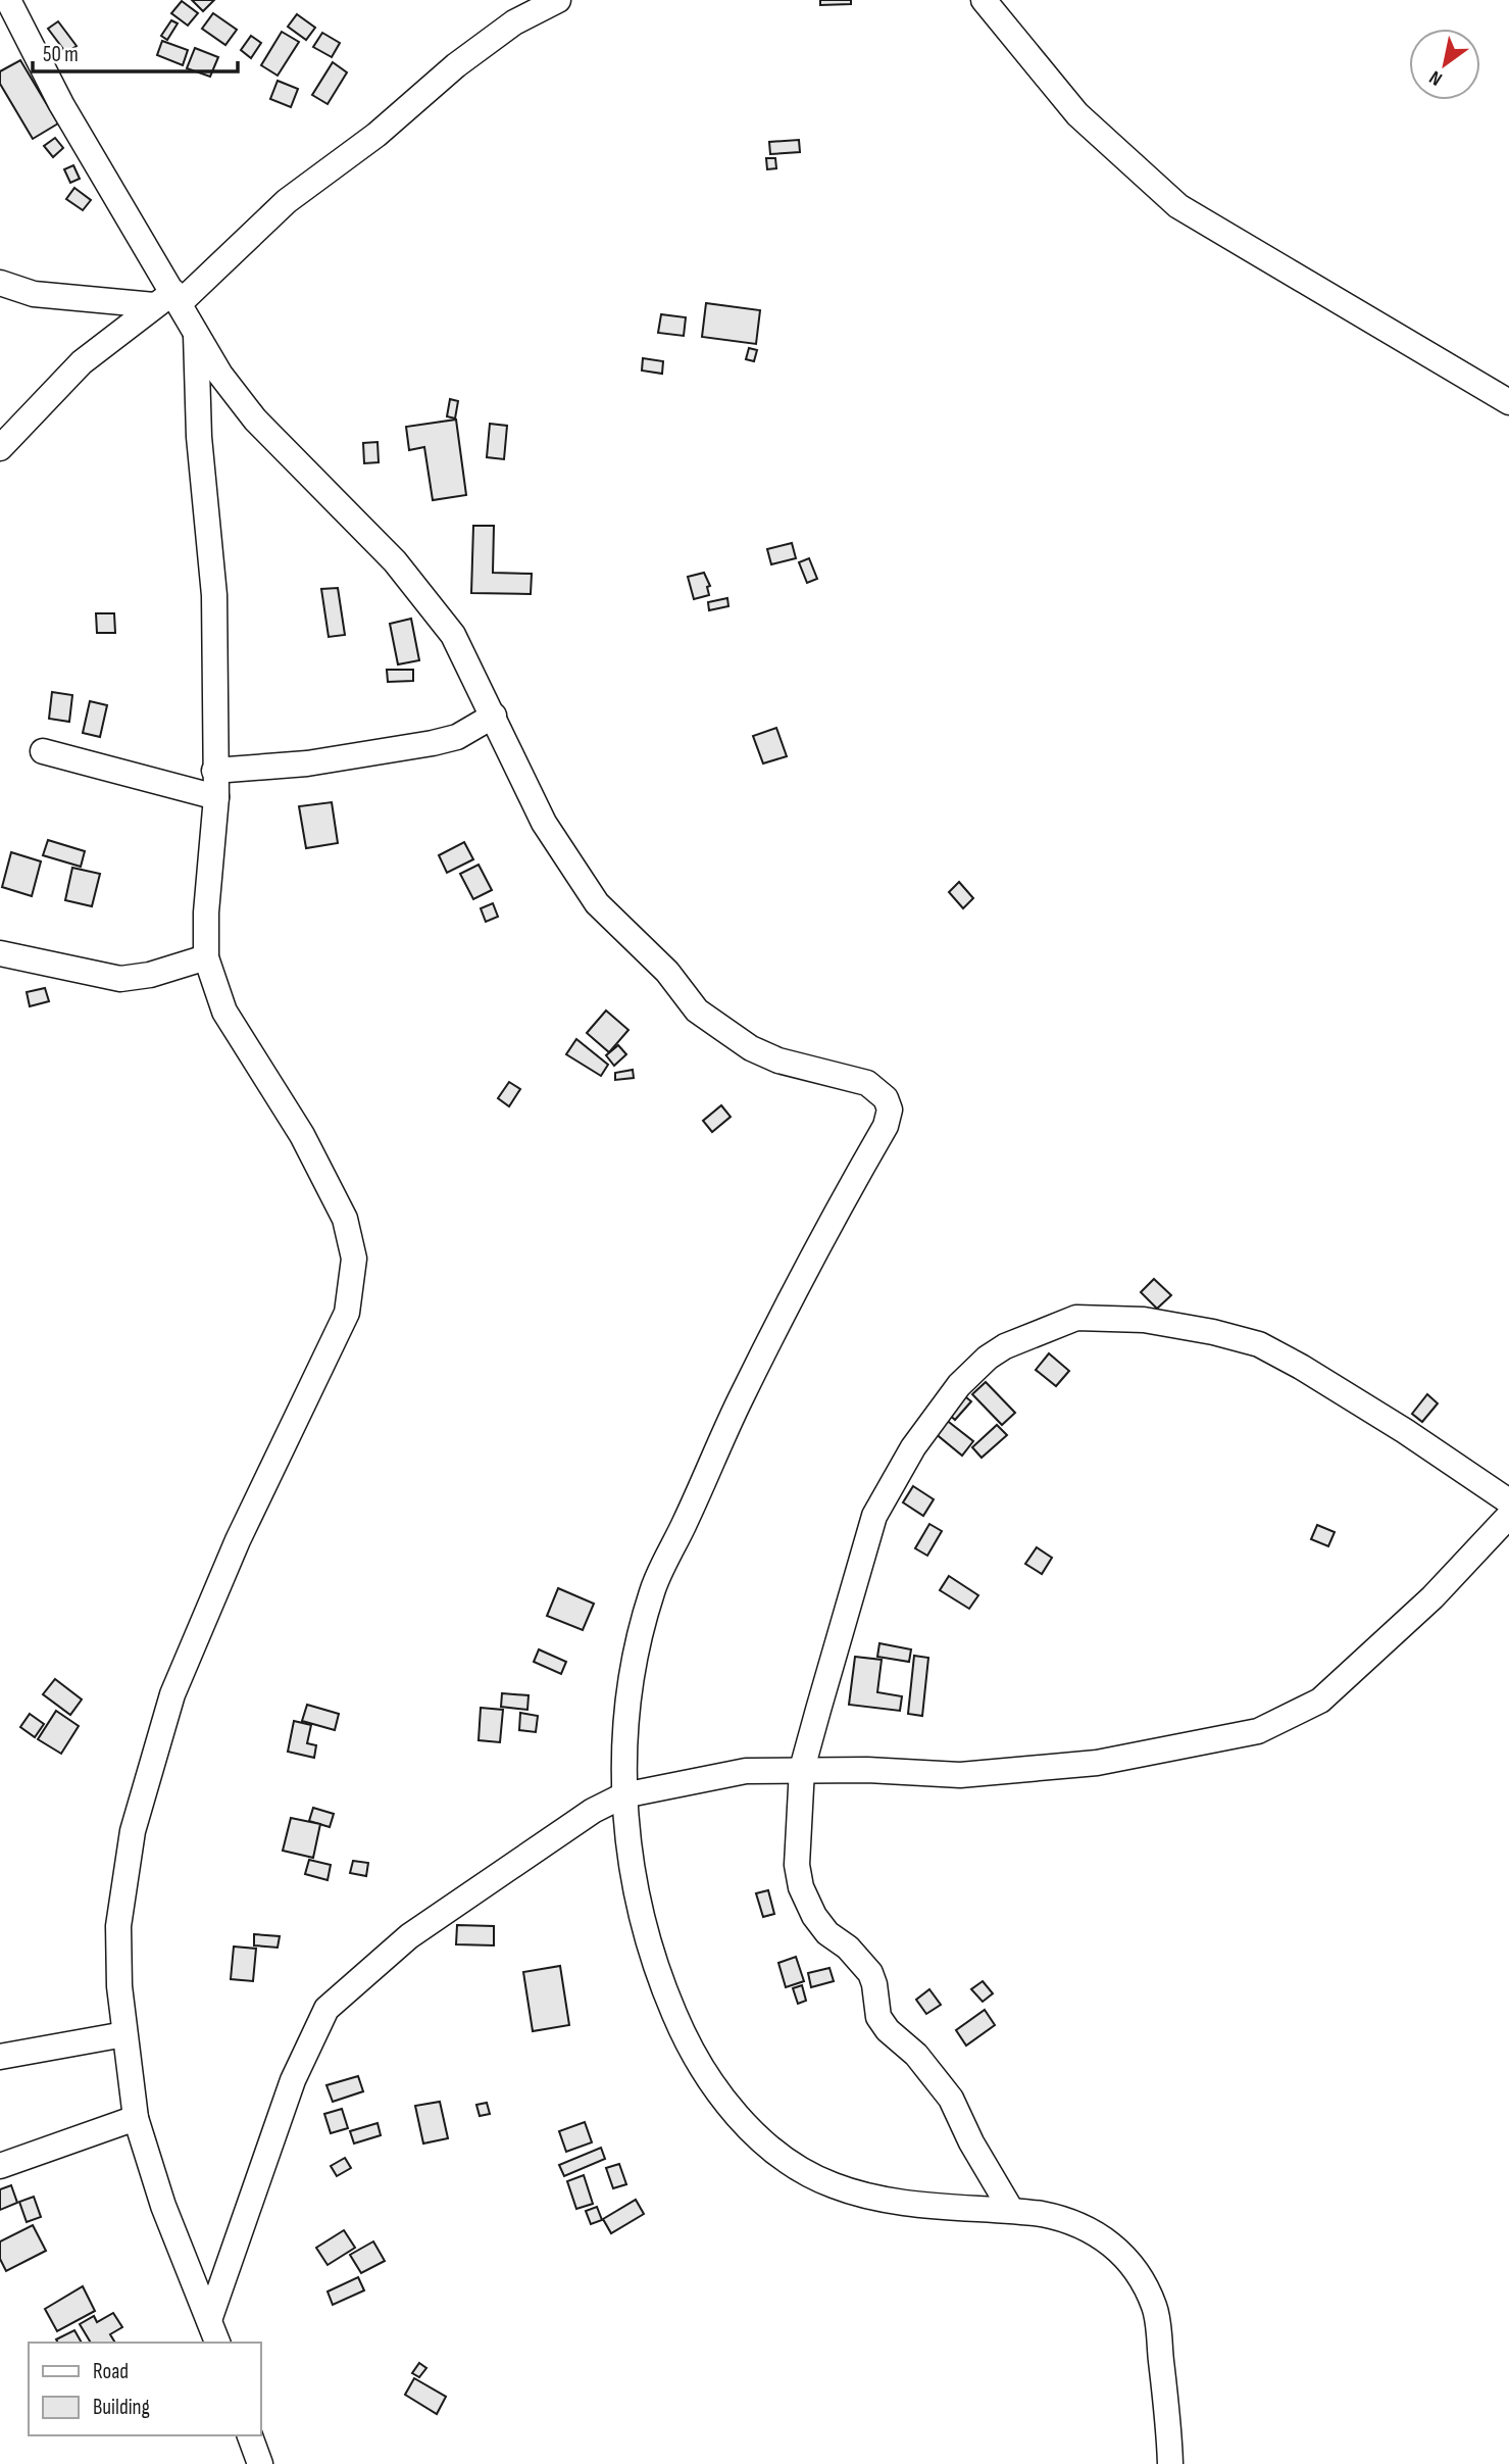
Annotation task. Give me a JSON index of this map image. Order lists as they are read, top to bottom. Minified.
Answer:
{"legend":["Road","Building"],"scale_bar":"50 m","north":"bottom left"}
